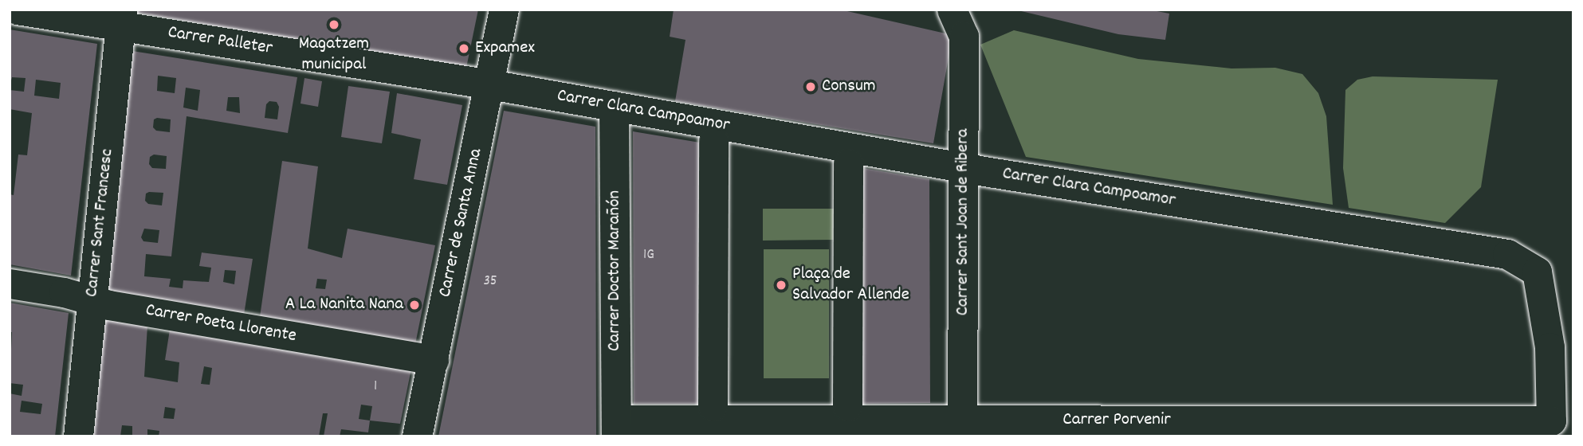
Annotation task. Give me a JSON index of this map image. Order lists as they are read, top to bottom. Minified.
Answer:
{"streets":{"street":["Carrer Palleter","Carrer Clara Campoamor","Carrer Sant Joan de Ribera","Carrer Sant Francesc","Carrer de Santa Anna","Carrer Doctor Marañón","Carrer Poeta Llorente","Carrer Porvenir"]},"crossings":[["Carrer Palleter","Carrer Clara Campoamor"],["Carrer Palleter","Carrer Sant Francesc"],["Carrer Palleter","Carrer de Santa Anna"],["Carrer Clara Campoamor","Carrer Sant Joan de Ribera"],["Carrer Clara Campoamor","Carrer de Santa Anna"],["Carrer Clara Campoamor","Carrer Doctor Marañón"],["Carrer Clara Campoamor","Carrer Porvenir"],["Carrer Sant Joan de Ribera","Carrer Porvenir"],["Carrer Sant Francesc","Carrer Poeta Llorente"],["Carrer de Santa Anna","Carrer Poeta Llorente"],["Carrer Doctor Marañón","Carrer Porvenir"]],"places":["Magatzem municipal","Expamex","Consum","Plaça de Salvador Allende","A La Nanita Nana"],"house_numbers":["1G","35","1"]}
